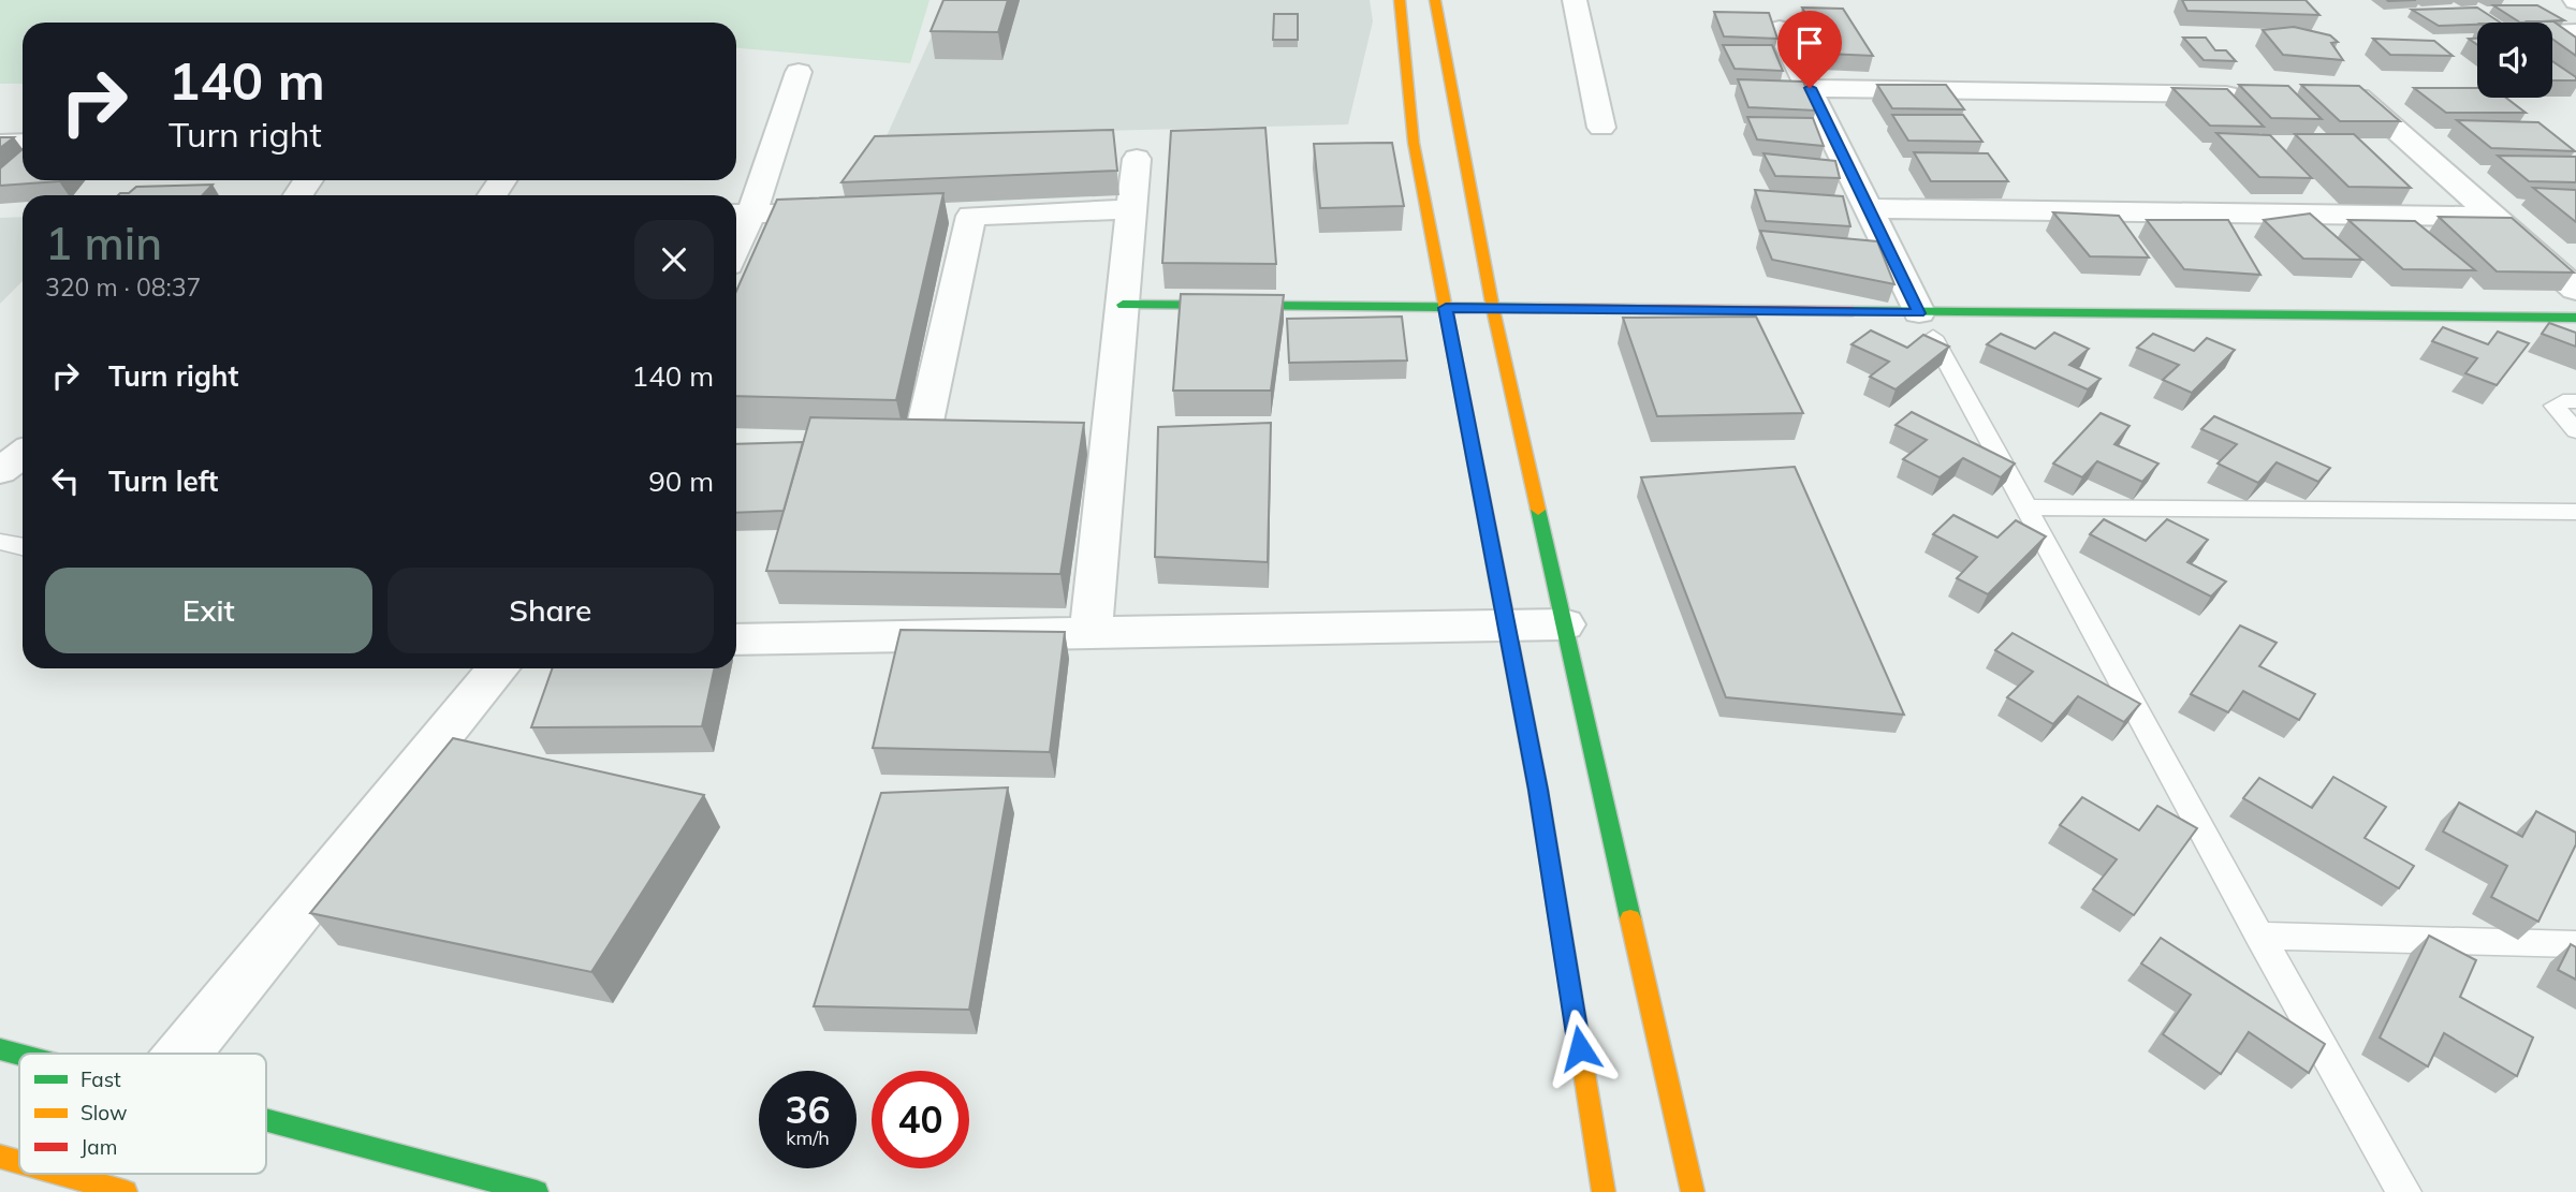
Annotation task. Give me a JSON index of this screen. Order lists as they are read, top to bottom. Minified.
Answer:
{"legend":["Fast","Slow","Jam"],"page":{"turn":["140 m","Turn right"],"heading":["1 min","320 m · 08:37"],"list":[{"name":"Turn right","value":"140 m"},{"name":"Turn left","value":"90 m"}],"buttons":["Exit","Share"],"speed":"36 km/h","limit":"40"}}
